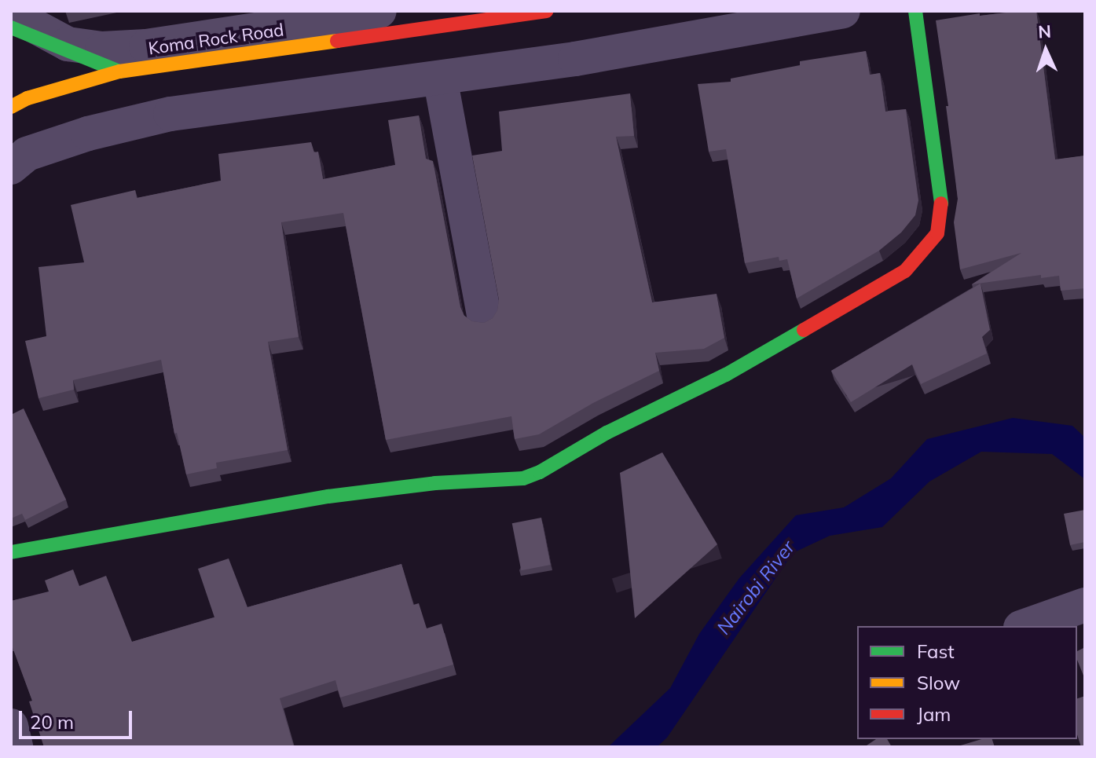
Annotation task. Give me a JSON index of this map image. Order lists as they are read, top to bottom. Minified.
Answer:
{"streets":{"street":["Koma Rock Road"]},"water":["Nairobi River"],"legend":["Fast","Slow","Jam"],"scale_bar":"20 m","north":"top"}
